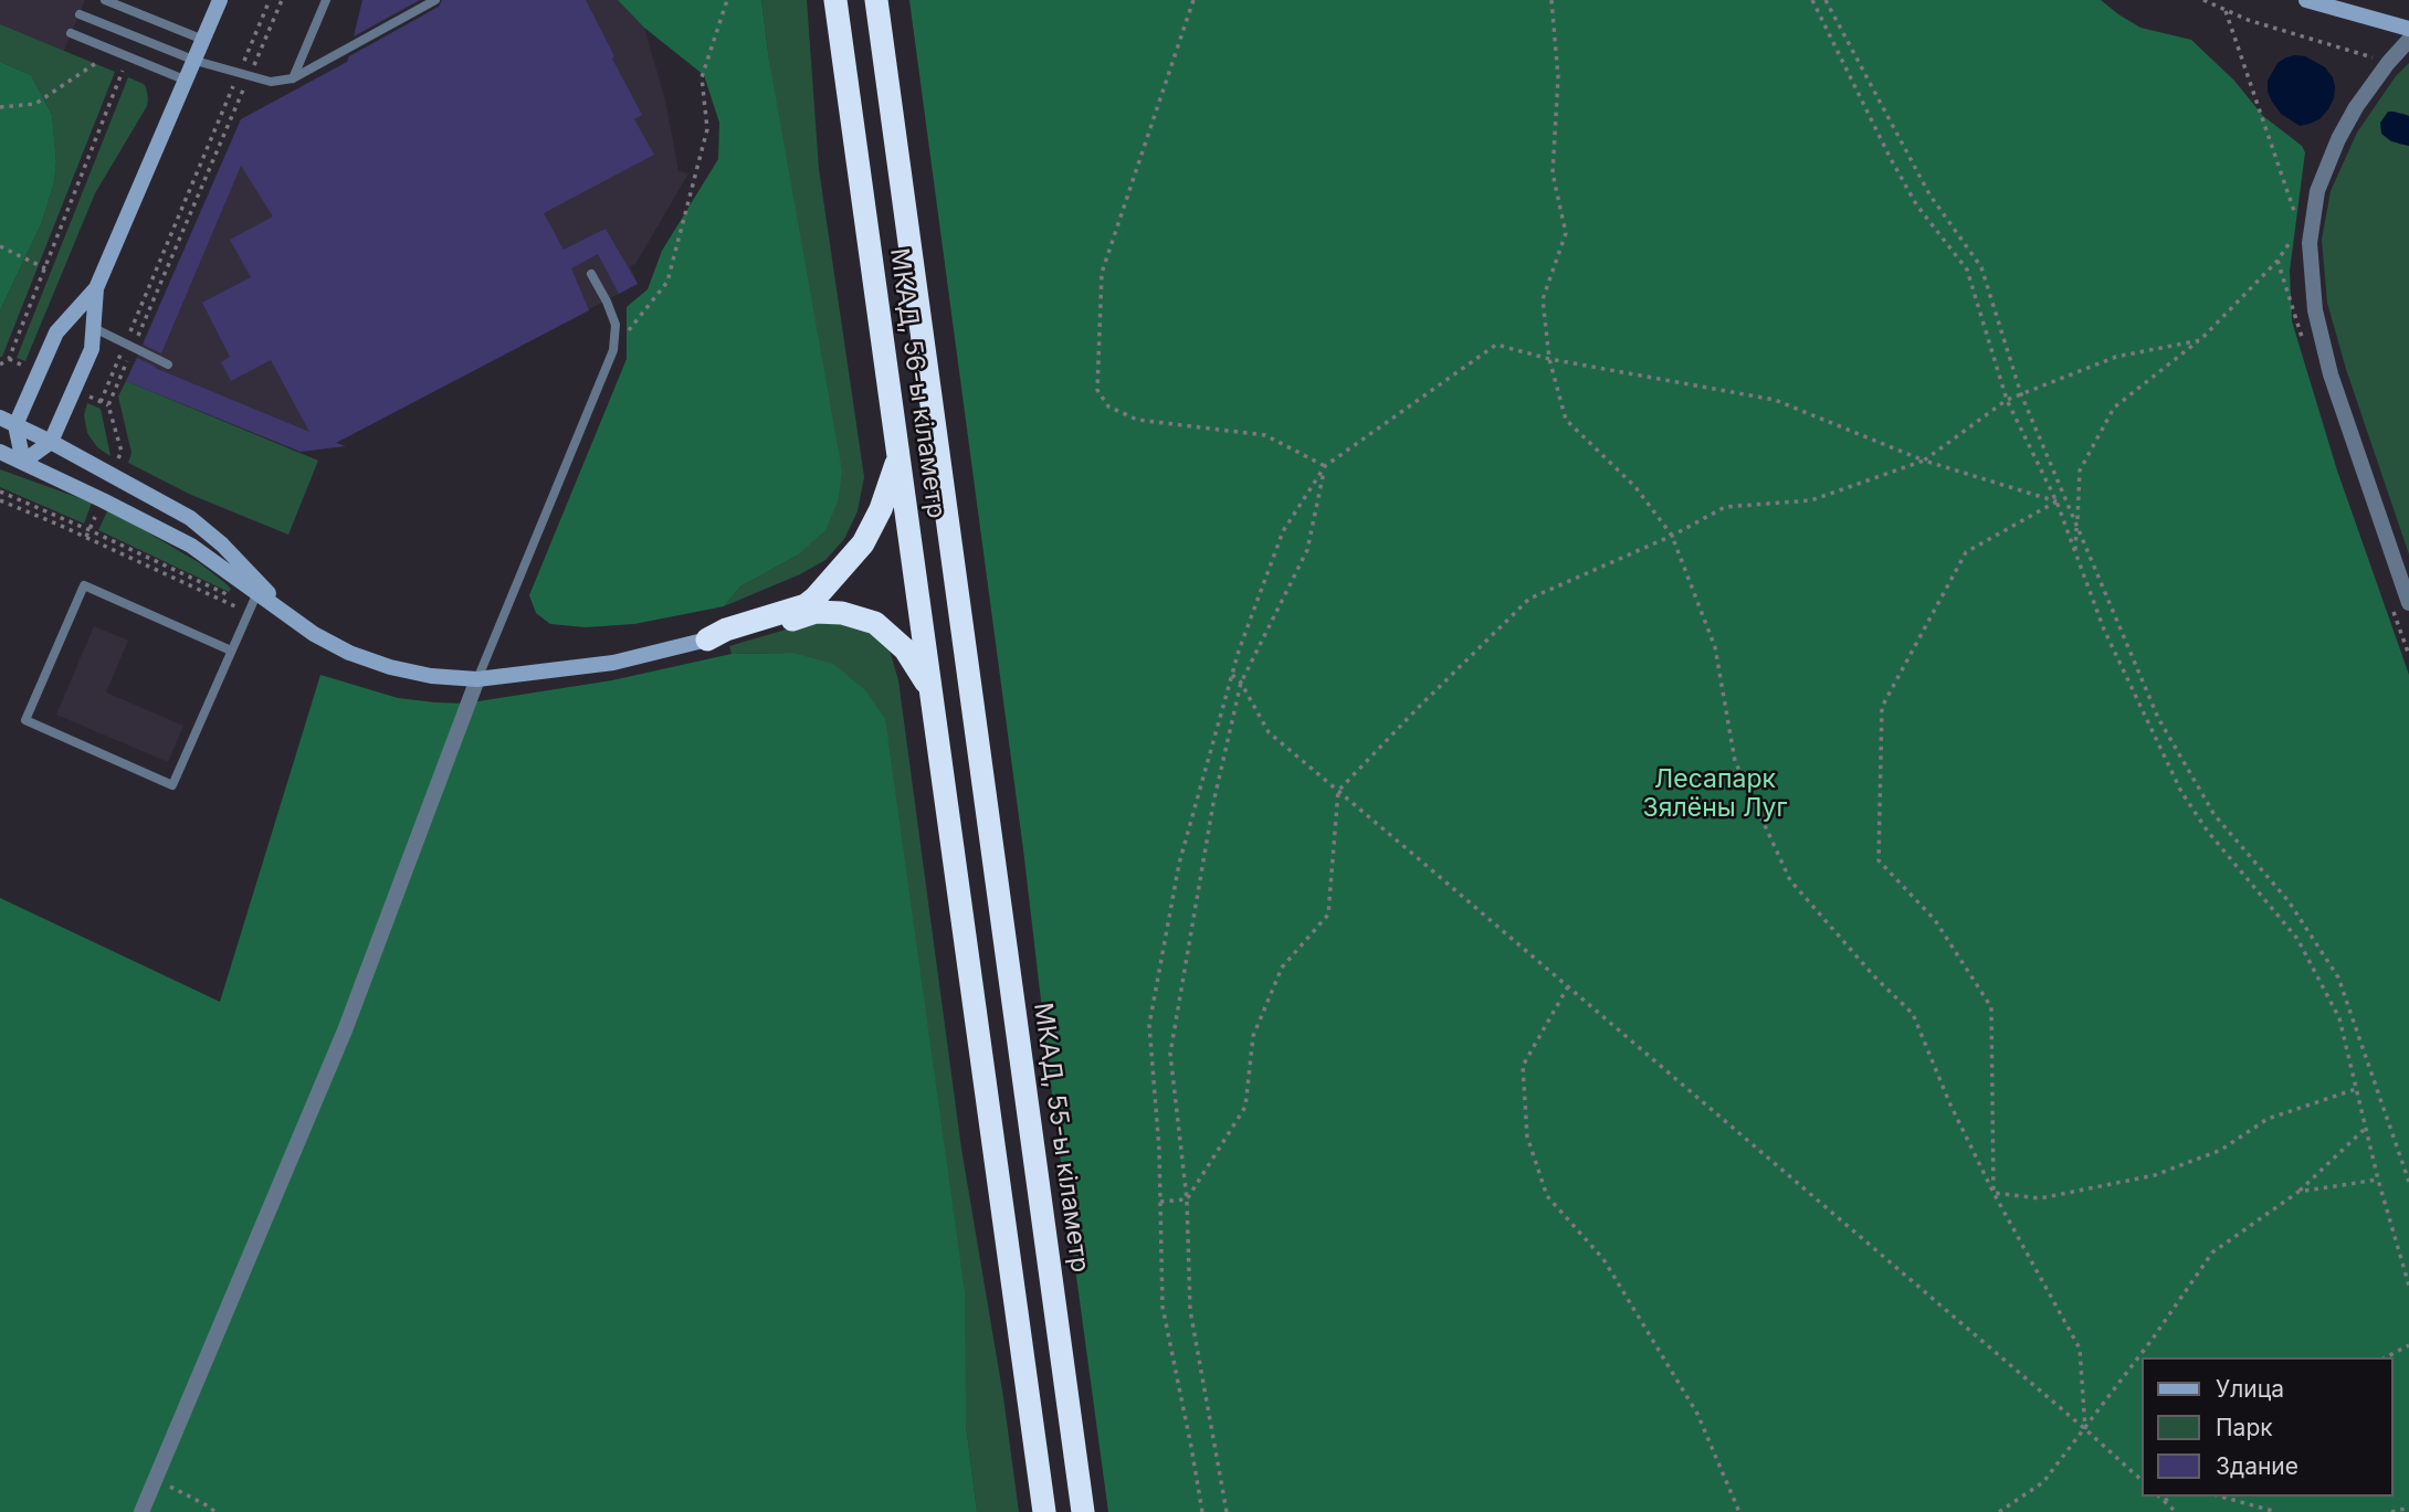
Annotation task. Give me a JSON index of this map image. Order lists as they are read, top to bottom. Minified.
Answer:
{"streets":{"highway":["МКАД, 56-ы кіламетр","МКАД, 55-ы кіламетр"]},"crossings":[["МКАД, 56-ы кіламетр","МКАД, 55-ы кіламетр"]],"parks":["Лесапарк Зялёны Луг"],"legend":["Улица","Парк","Здание"]}
